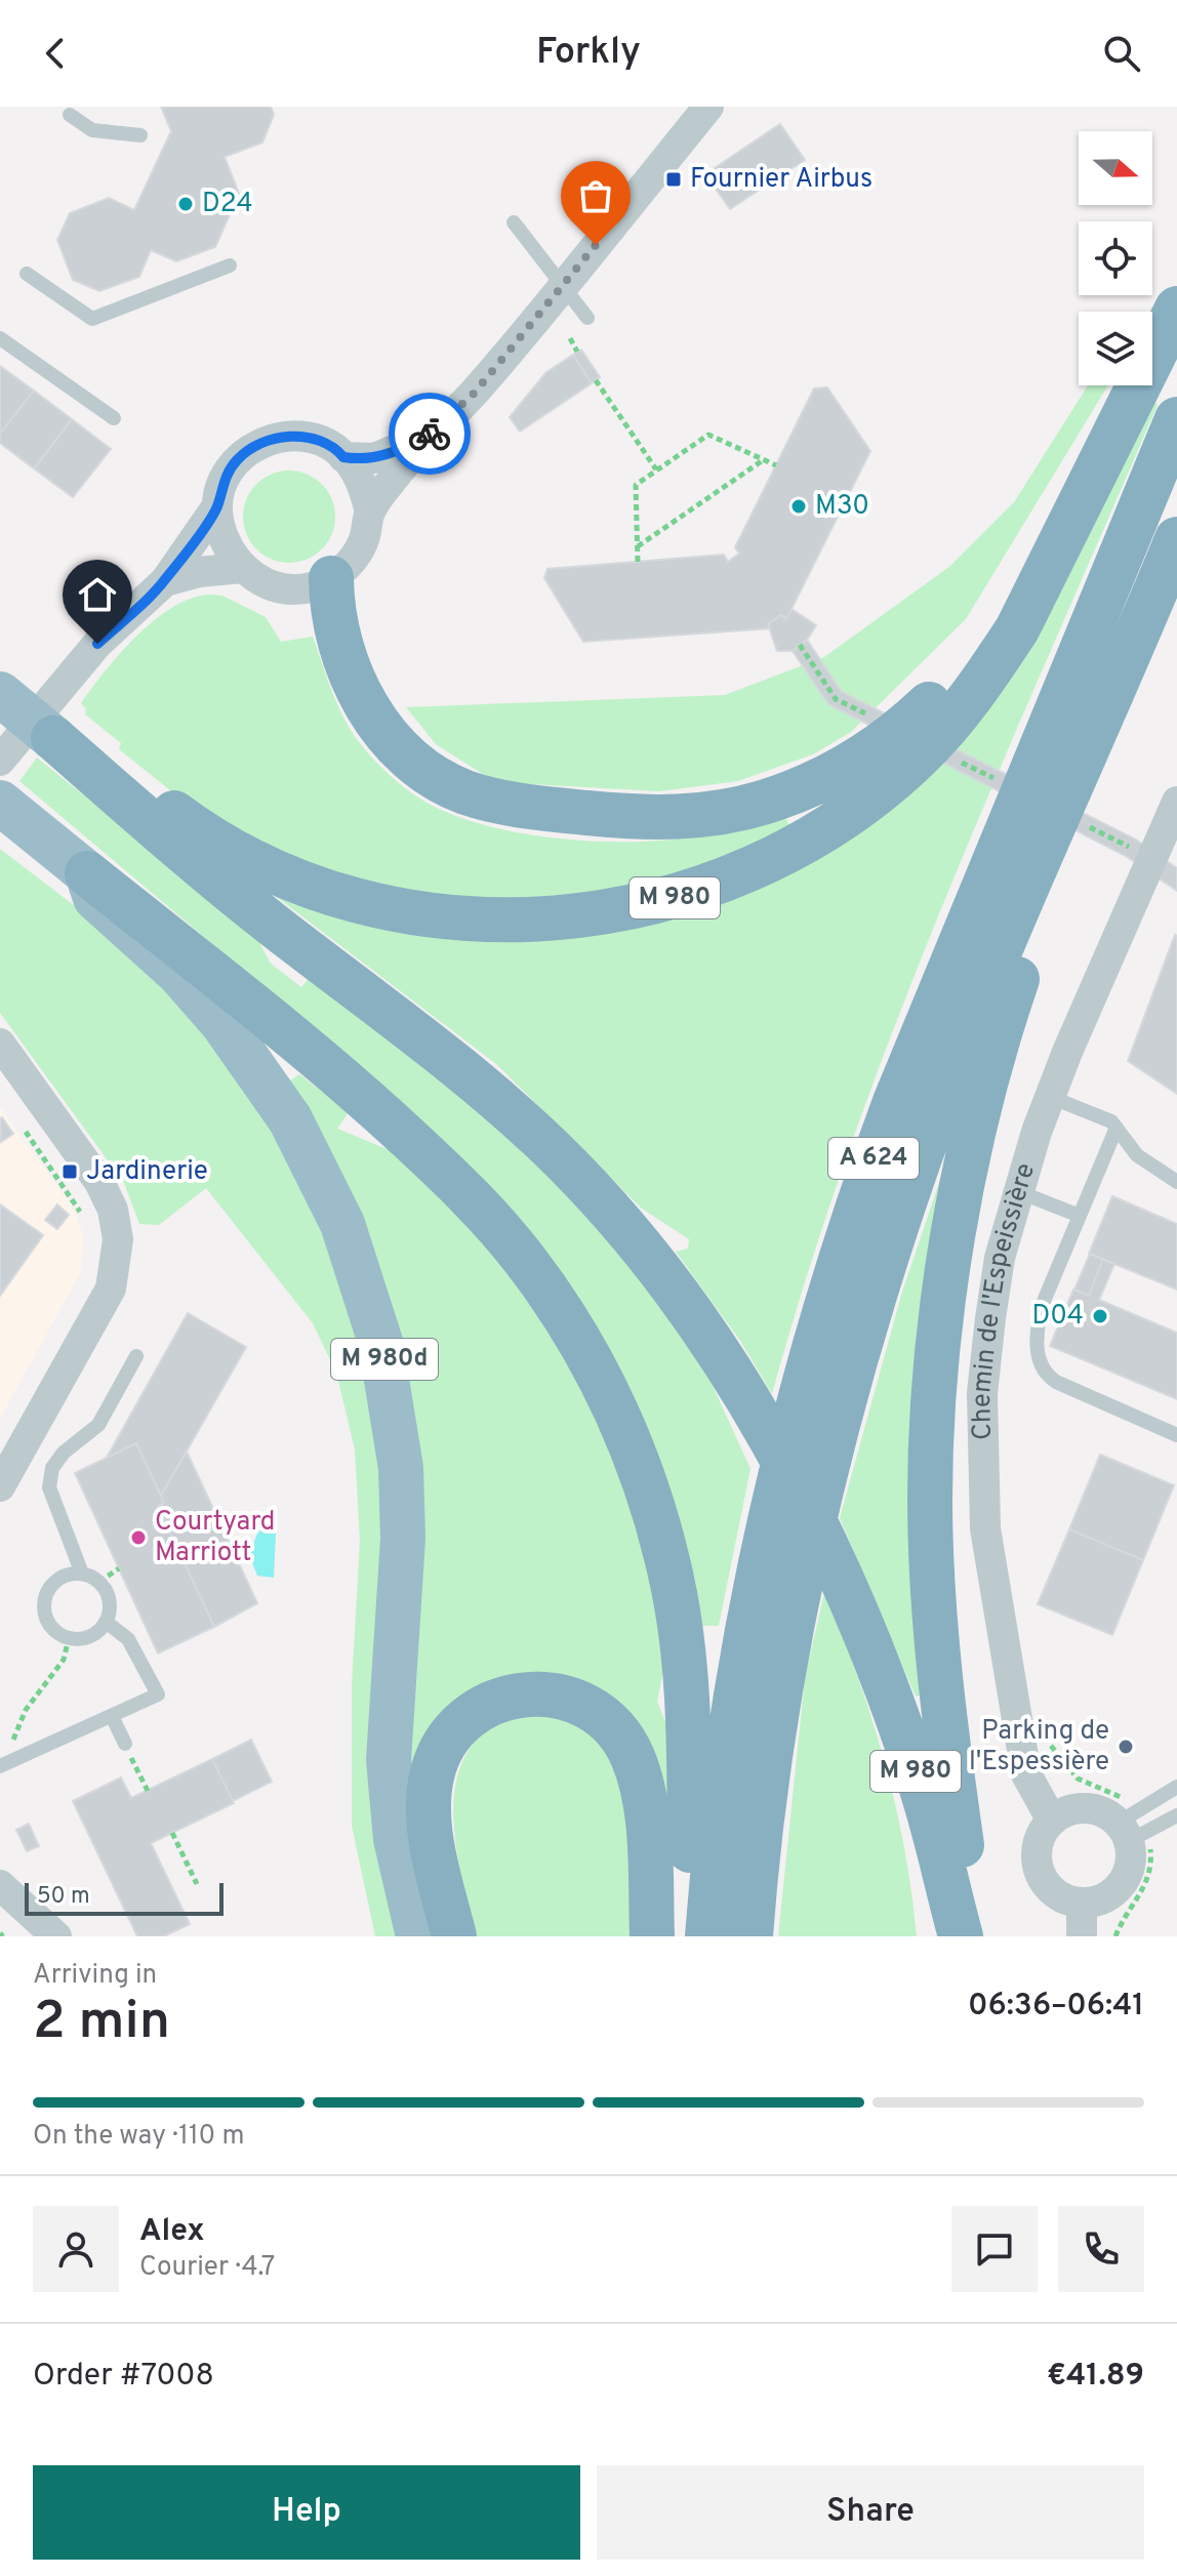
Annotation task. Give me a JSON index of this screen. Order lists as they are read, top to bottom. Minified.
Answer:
{"streets":{"highway":["M 980","A 624","M 980d"],"street":["Chemin de l'Espeissière"]},"places":{"transit":["Fournier Airbus","Jardinerie"],"other":["D24","M30","D04","Courtyard Marriott","Parking de l'Espessière"]},"scale_bar":"50 m","north":"right","page":{"header":"Forkly","scale":"50 m","heading":["2 min","Arriving in","06:36–06:41"],"panel":["Alex","Courier · 4.7","Order #7008","€41.89"],"bar":"On the way · 110 m","buttons":["Help","Share"]}}
